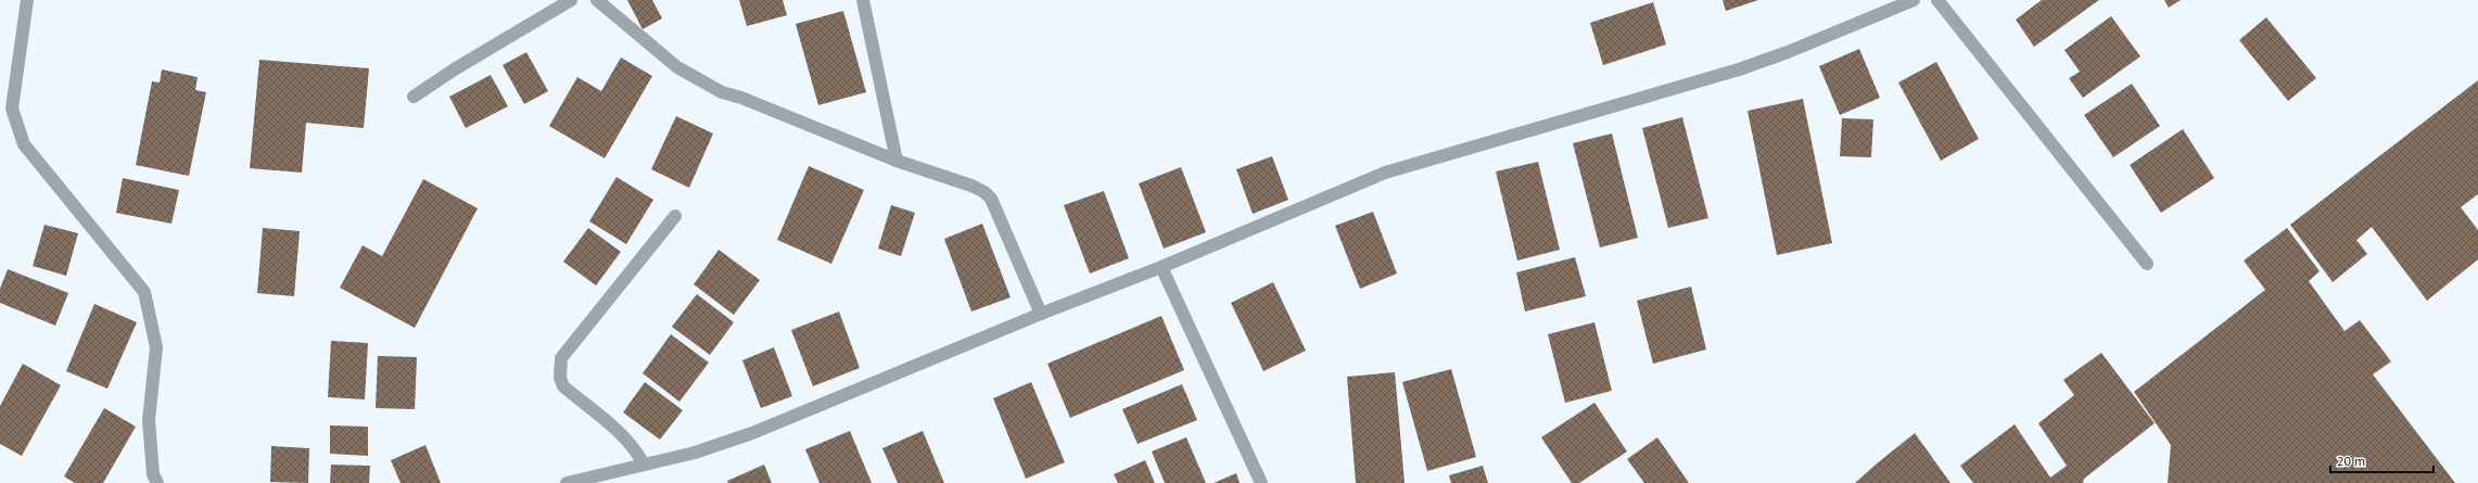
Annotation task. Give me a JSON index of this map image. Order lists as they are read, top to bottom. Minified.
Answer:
{"scale_bar":"20 m"}
